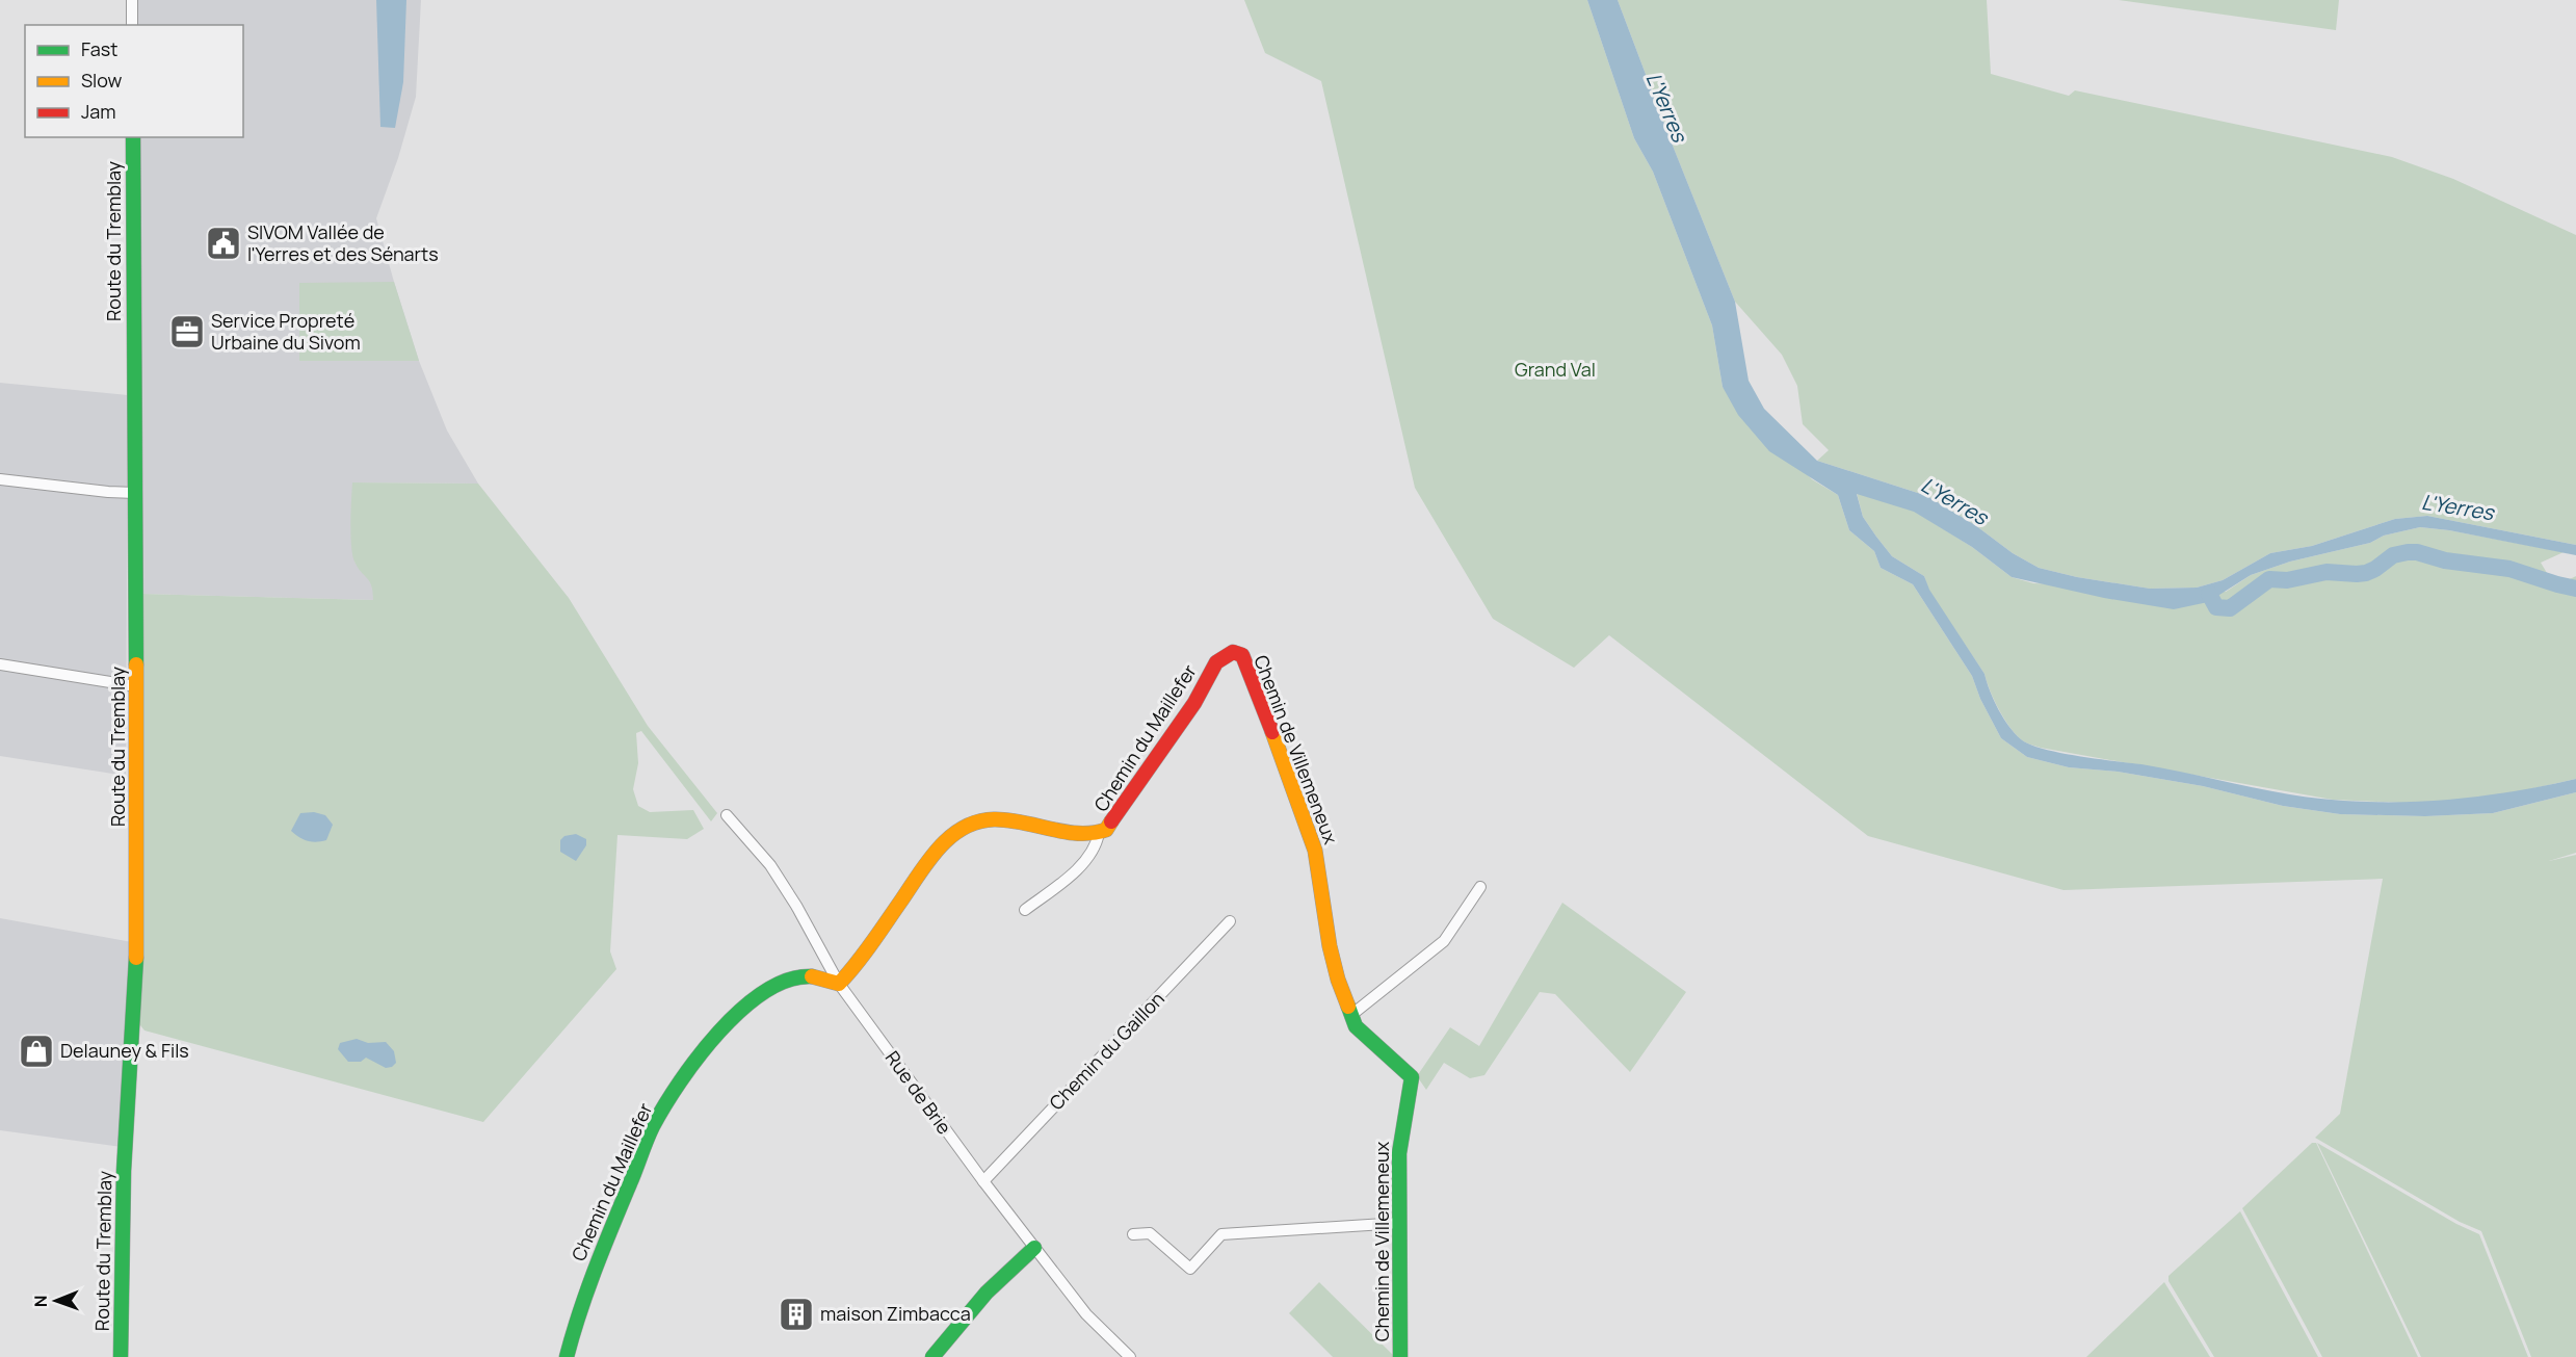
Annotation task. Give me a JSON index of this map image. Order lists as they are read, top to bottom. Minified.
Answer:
{"streets":{"street":["Route du Tremblay","Chemin du Maillefer","Chemin de Villemeneux","Chemin du Gaillon","Rue de Brie"]},"crossings":[["Chemin du Maillefer","Chemin de Villemeneux"],["Chemin du Maillefer","Rue de Brie"],["Chemin du Gaillon","Rue de Brie"]],"water":["L'Yerres"],"parks":["Grand Val"],"places":{"public building":["SIVOM Vallée de l'Yerres et des Sénarts"],"office":["Service Propreté Urbaine du Sivom"],"shop":["Delauney & Fils"],"building":["maison Zimbacca"]},"legend":["Fast","Slow","Jam"],"north":"left"}
